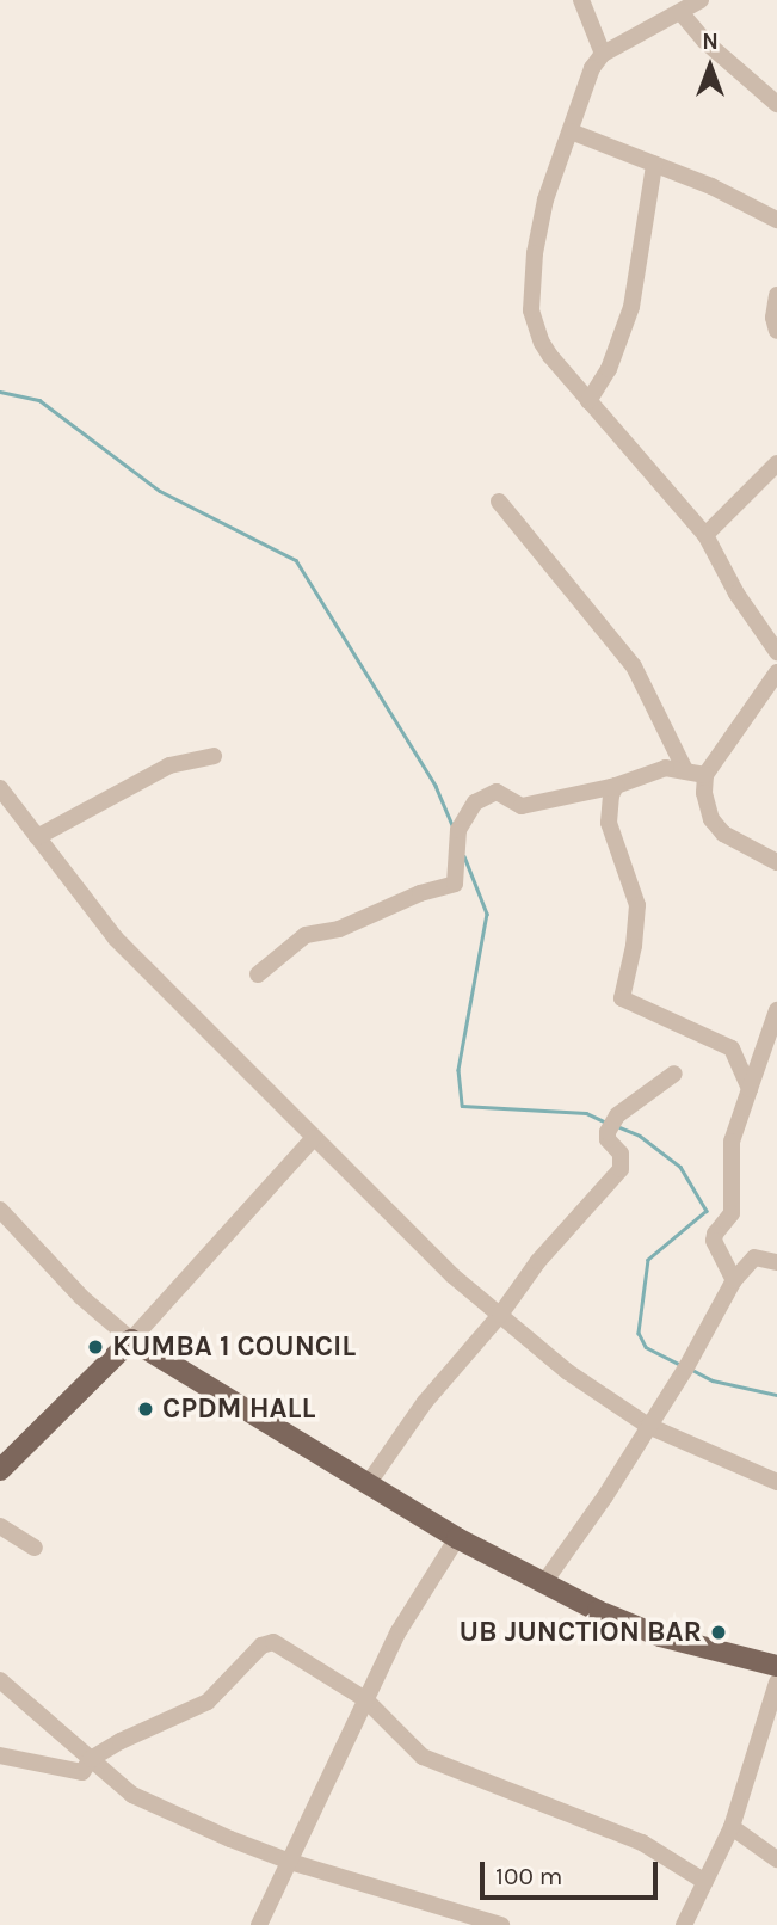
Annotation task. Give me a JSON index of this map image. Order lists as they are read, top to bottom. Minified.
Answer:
{"places":["KUMBA 1 COUNCIL","CPDM HALL","UB JUNCTION BAR"],"scale_bar":"100 m","north":"top"}
